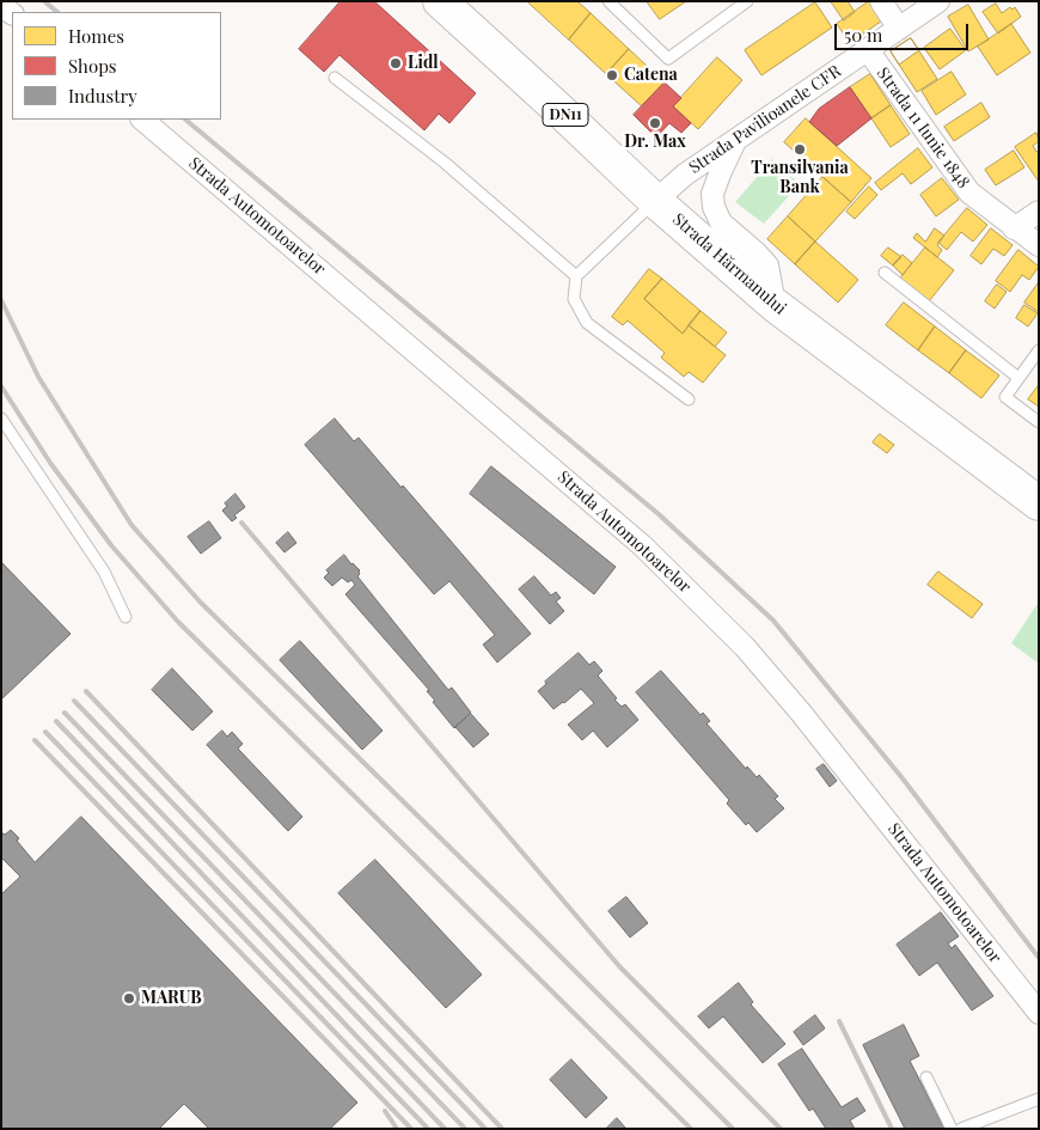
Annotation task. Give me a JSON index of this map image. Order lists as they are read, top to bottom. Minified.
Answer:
{"streets":{"main road":["DN11","Strada Hărmanului"],"street":["Strada Pavilioanele CFR","Strada 11 Iunie 1848","Strada Automotoarelor"]},"crossings":[["Strada Pavilioanele CFR","Strada 11 Iunie 1848"],["Strada Pavilioanele CFR","Strada Hărmanului"]],"places":["Lidl","Catena","Dr. Max","Transilvania Bank","MARUB"],"legend":["Homes","Shops","Industry"],"scale_bar":"50 m"}
